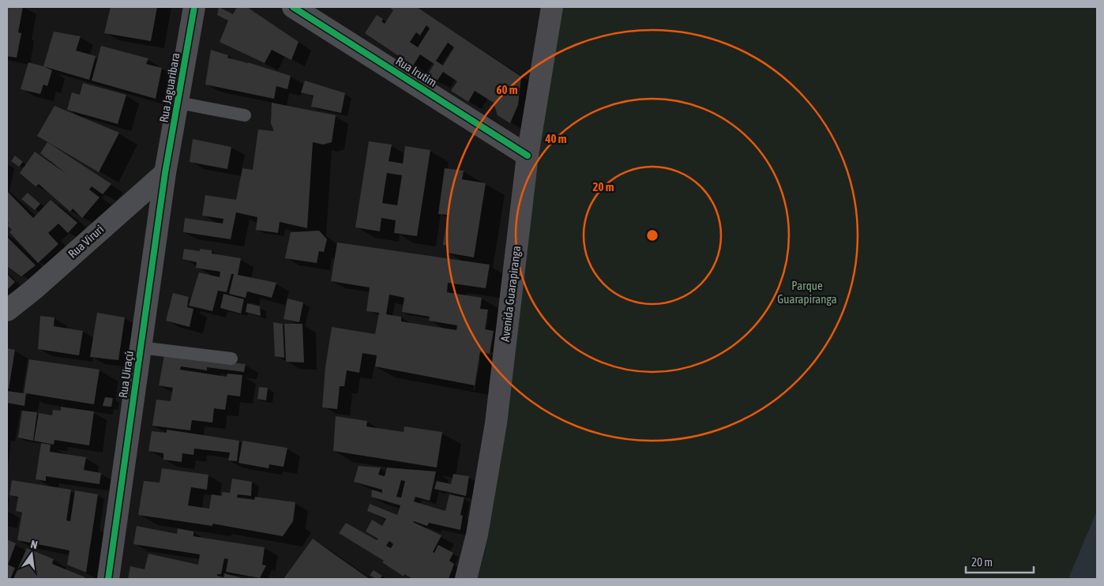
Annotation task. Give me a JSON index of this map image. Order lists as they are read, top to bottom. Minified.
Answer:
{"streets":{"main road":["Avenida Guarapiranga"],"street":["Rua Irutim","Rua Jaguaribara","Rua Viruri","Rua Uiraçú"]},"crossings":[["Rua Irutim","Avenida Guarapiranga"],["Rua Jaguaribara","Rua Viruri"],["Rua Jaguaribara","Rua Uiraçú"],["Rua Viruri","Rua Uiraçú"]],"parks":["Parque Guarapiranga"],"scale_bar":"20 m","north":"top","rings":["60 m","40 m","20 m"]}
